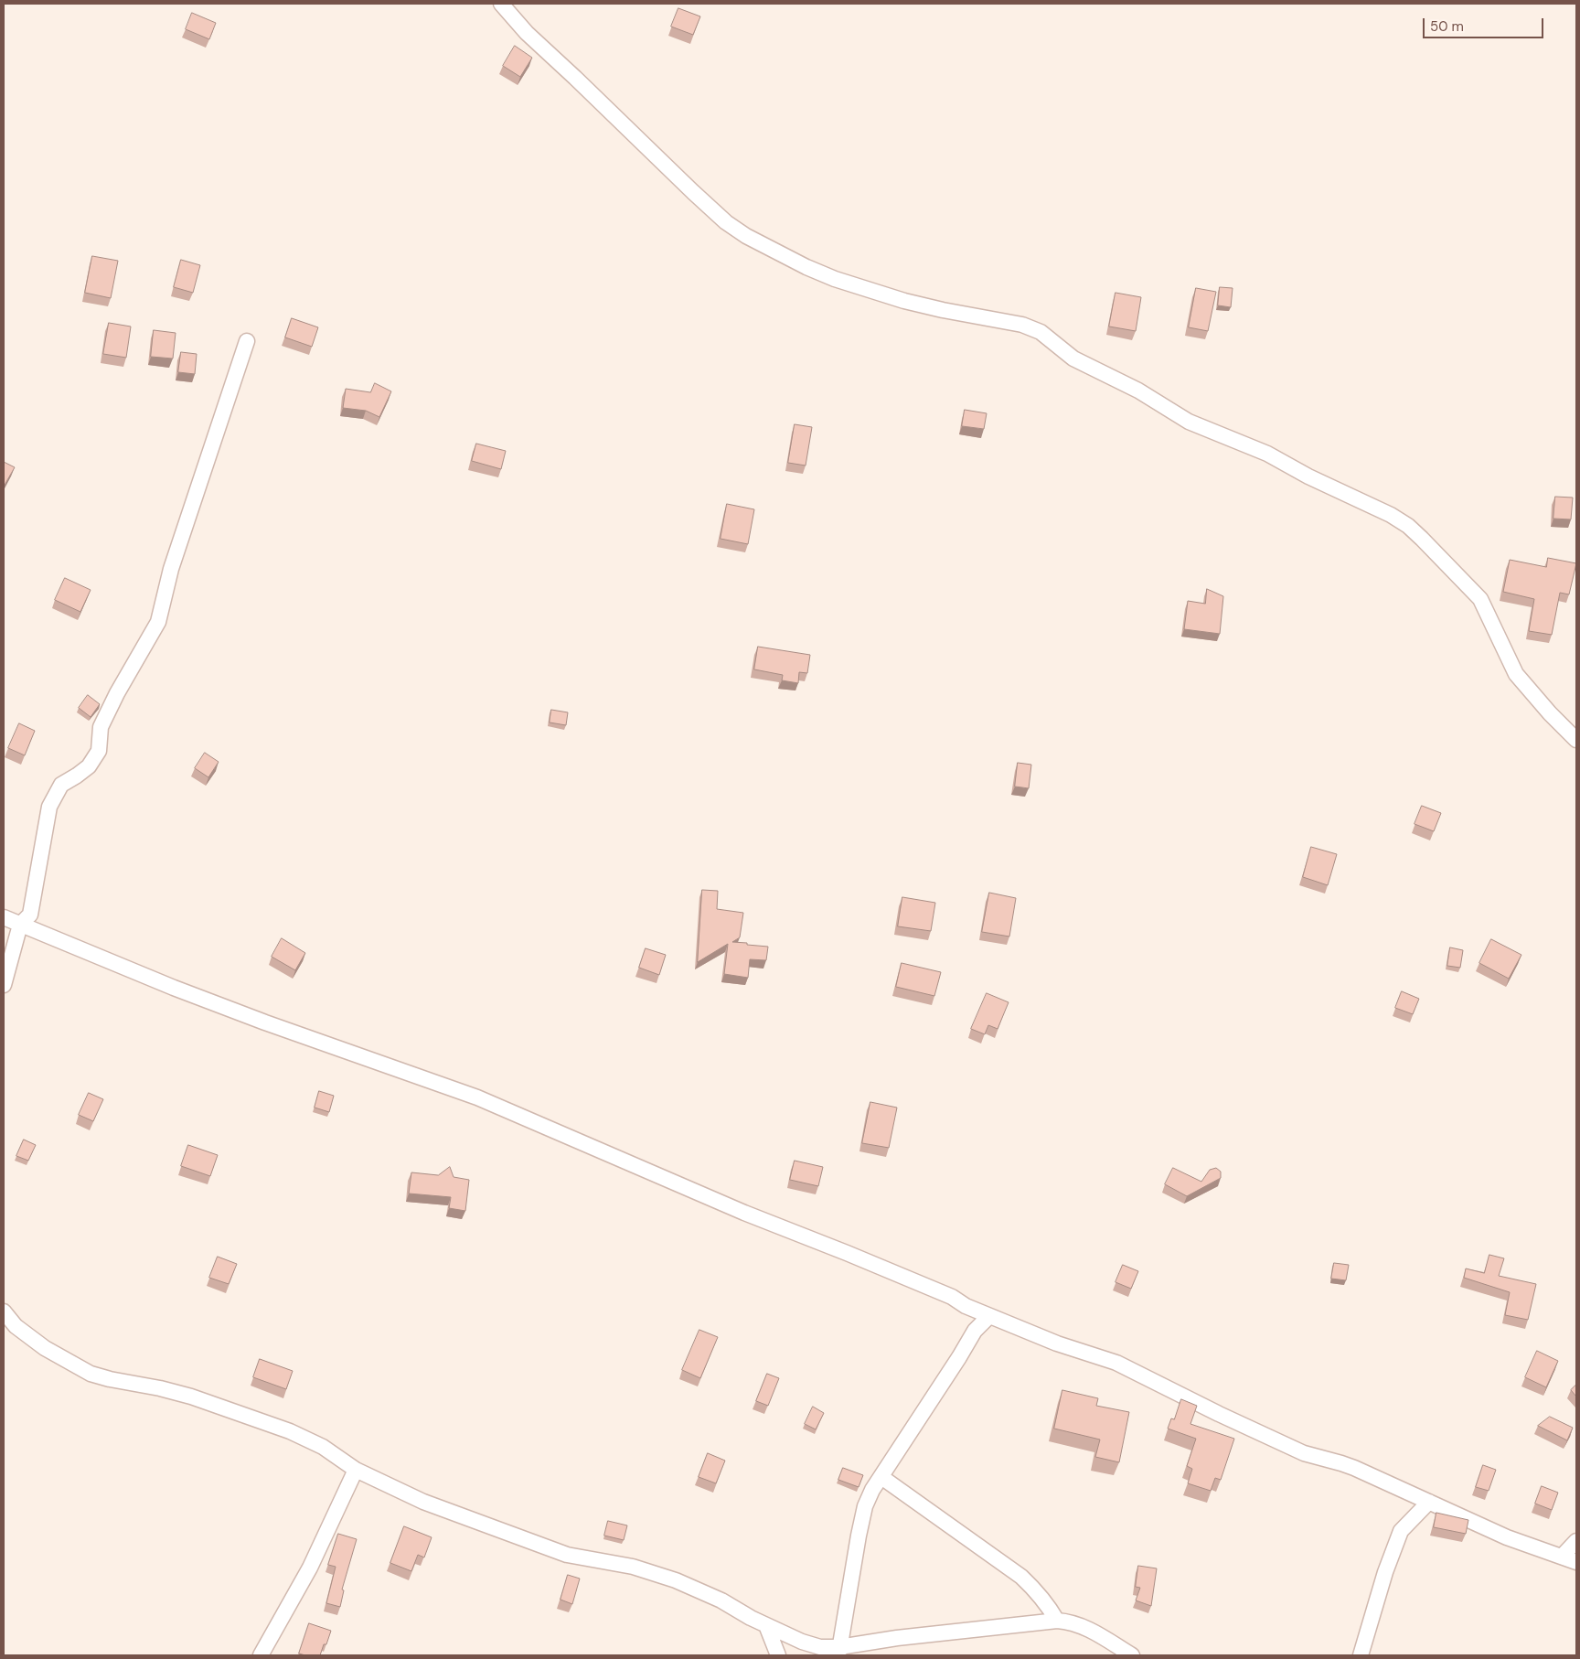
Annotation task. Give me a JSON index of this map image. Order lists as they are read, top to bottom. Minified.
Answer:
{"scale_bar":"50 m"}
